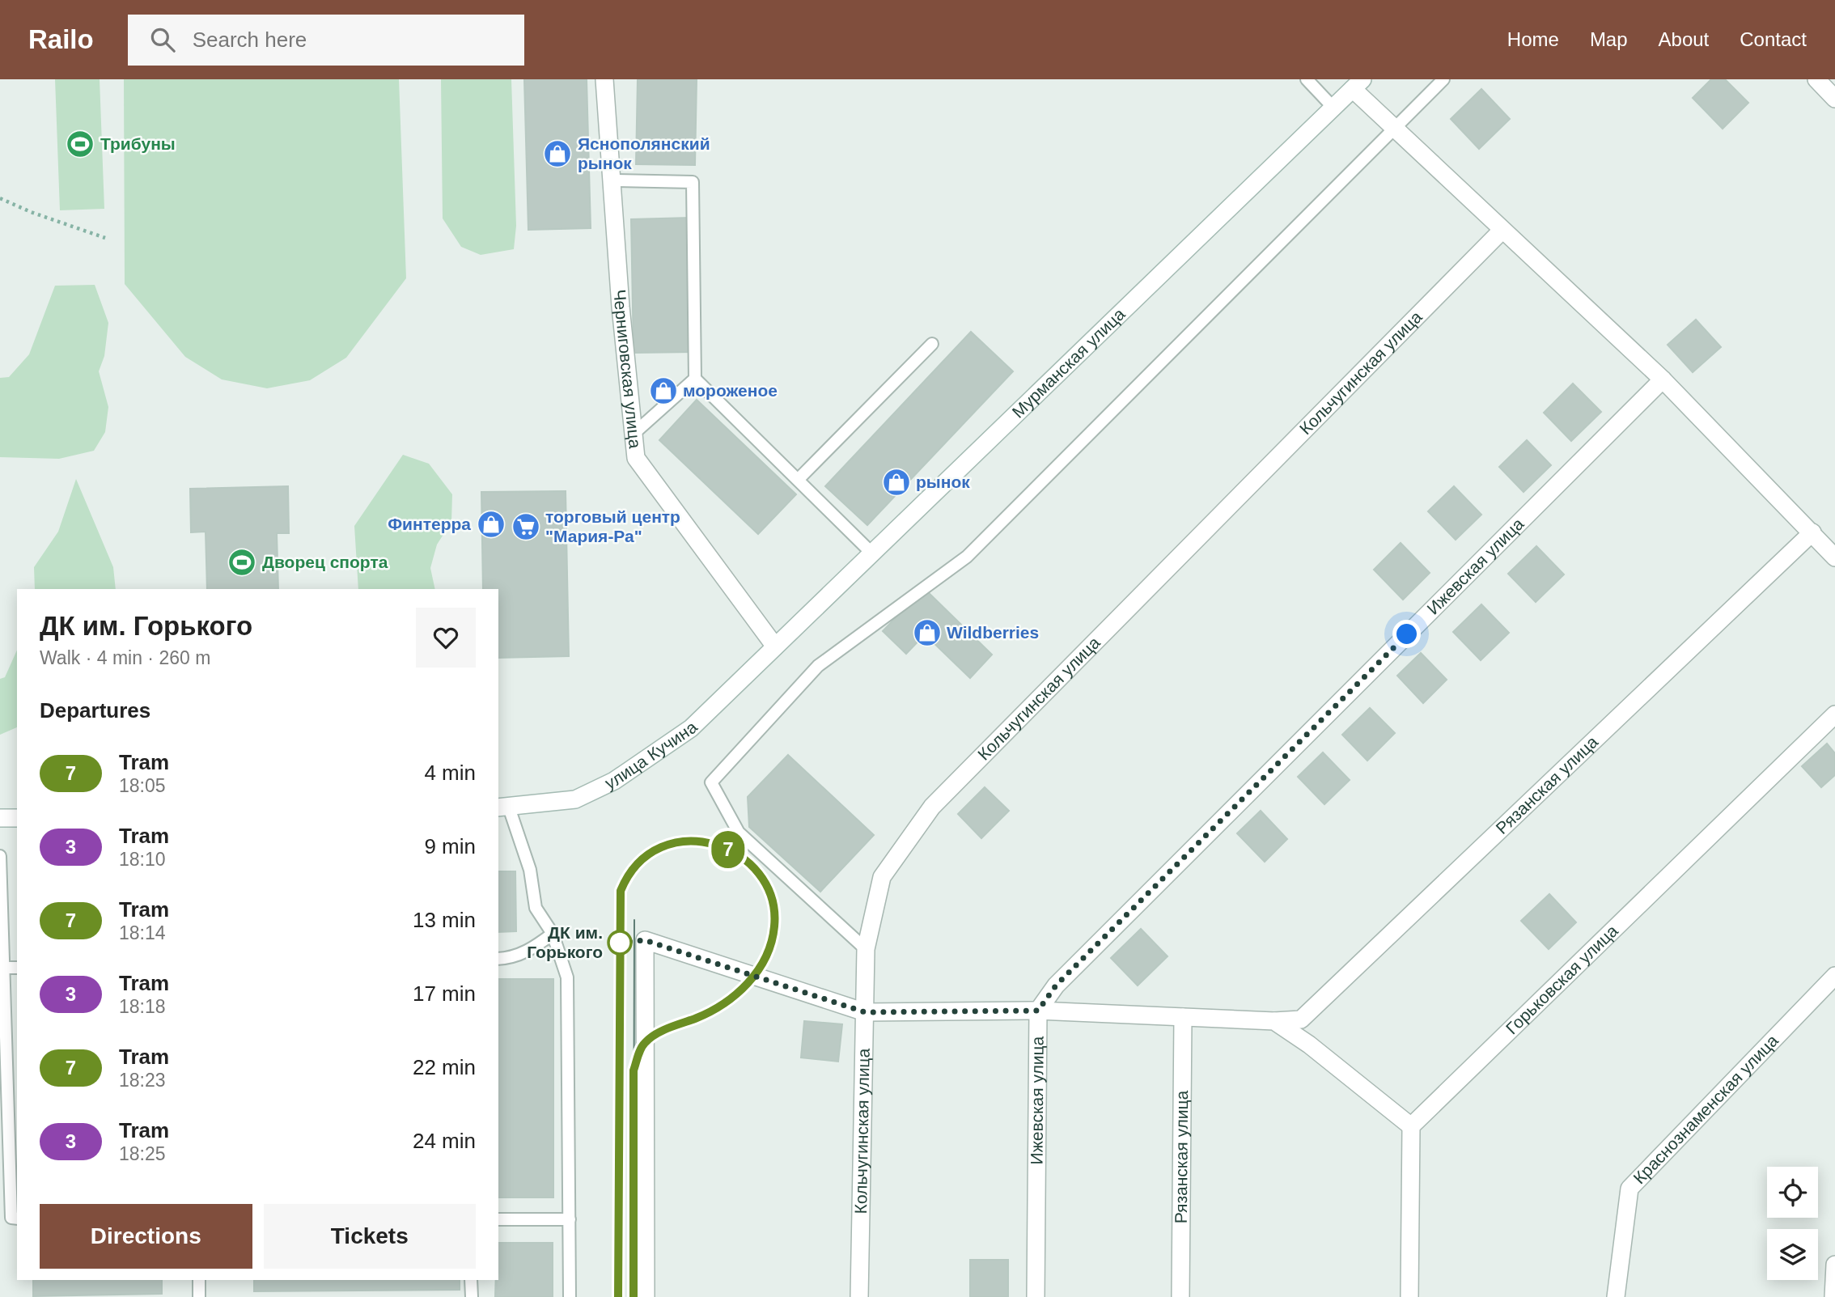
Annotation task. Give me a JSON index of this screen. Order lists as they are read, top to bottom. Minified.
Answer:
{"streets":{"street":["Мурманская улица","Черниговская улица","Кольчугинская улица","Ижевская улица","улица Кучина","Рязанская улица","Горьковская улица","Краснознаменская улица"]},"crossings":[["Мурманская улица","Черниговская улица"],["Мурманская улица","улица Кучина"],["Черниговская улица","улица Кучина"],["Кольчугинская улица","Рязанская улица"],["Ижевская улица","Рязанская улица"]],"places":{"sports":["Трибуны","Дворец спорта"],"shop":["Яснополянский рынок","мороженое","рынок","Финтерра","Wildberries"],"supermarket":["торговый центр \"Мария-Ра\""],"other":["ДК им. Горького"]},"lines":["tram line 7"],"page":{"header":"Railo","search":"Search here","nav":["Home","Map","About","Contact"],"on_map":"7","heading":[["ДК им. Горького","Walk · 4 min · 260 m"],"Departures"],"list":[{"mark":"7","name":"Tram","note":"18:05","value":"4 min"},{"mark":"3","name":"Tram","note":"18:10","value":"9 min"},{"mark":"7","name":"Tram","note":"18:14","value":"13 min"},{"mark":"3","name":"Tram","note":"18:18","value":"17 min"},{"mark":"7","name":"Tram","note":"18:23","value":"22 min"},{"mark":"3","name":"Tram","note":"18:25","value":"24 min"}],"buttons":["Directions","Tickets"]}}
